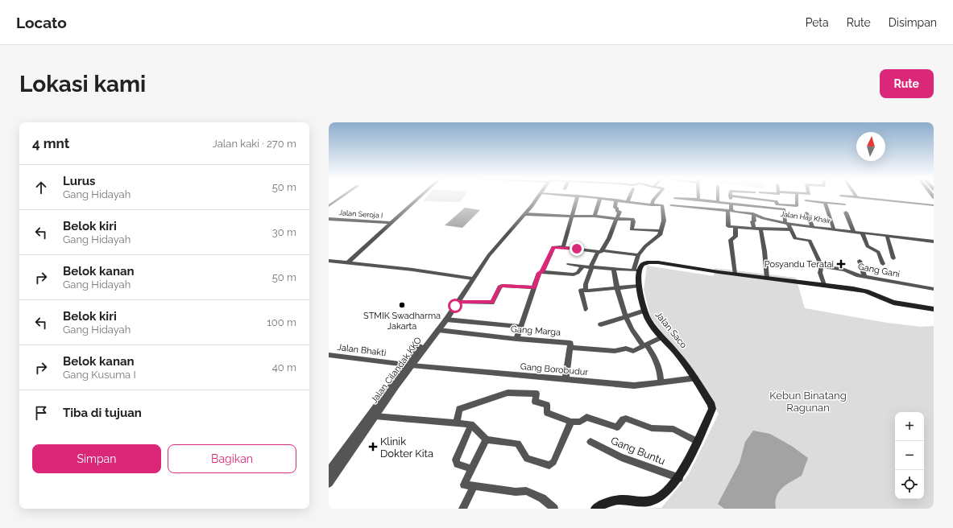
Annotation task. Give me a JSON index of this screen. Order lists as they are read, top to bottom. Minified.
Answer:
{"streets":{"main road":["Jalan Saco"],"street":["Jalan Seroja I","Jalan Haji Khair","Gang Gani","Gang Marga","Jalan Bhakti","Gang Borobudur","Jalan Cilandak KKO","Gang Buntu"]},"crossings":[["Jalan Saco","Gang Marga"],["Jalan Saco","Gang Borobudur"],["Jalan Saco","Gang Buntu"],["Gang Marga","Jalan Cilandak KKO"],["Jalan Bhakti","Gang Borobudur"],["Jalan Bhakti","Jalan Cilandak KKO"],["Gang Borobudur","Jalan Cilandak KKO"]],"parks":["Kebun Binatang Ragunan"],"places":{"health":["Posyandu Teratai","Klinik Dokter Kita"],"other":["STMIK Swadharma Jakarta"]},"north":"top","page":{"header":"Locato","nav":["Peta","Rute","Disimpan"],"buttons":["Rute",["Simpan","Bagikan"]],"title":"Lokasi kami","heading":["4 mnt","Jalan kaki · 270 m"],"list":[["Lurus","Gang Hidayah","50 m"],["Belok kiri","Gang Hidayah","30 m"],["Belok kanan","Gang Hidayah","50 m"],["Belok kiri","Gang Hidayah","100 m"],["Belok kanan","Gang Kusuma I","40 m"],"Tiba di tujuan"],"map_buttons":["+","−"]}}
